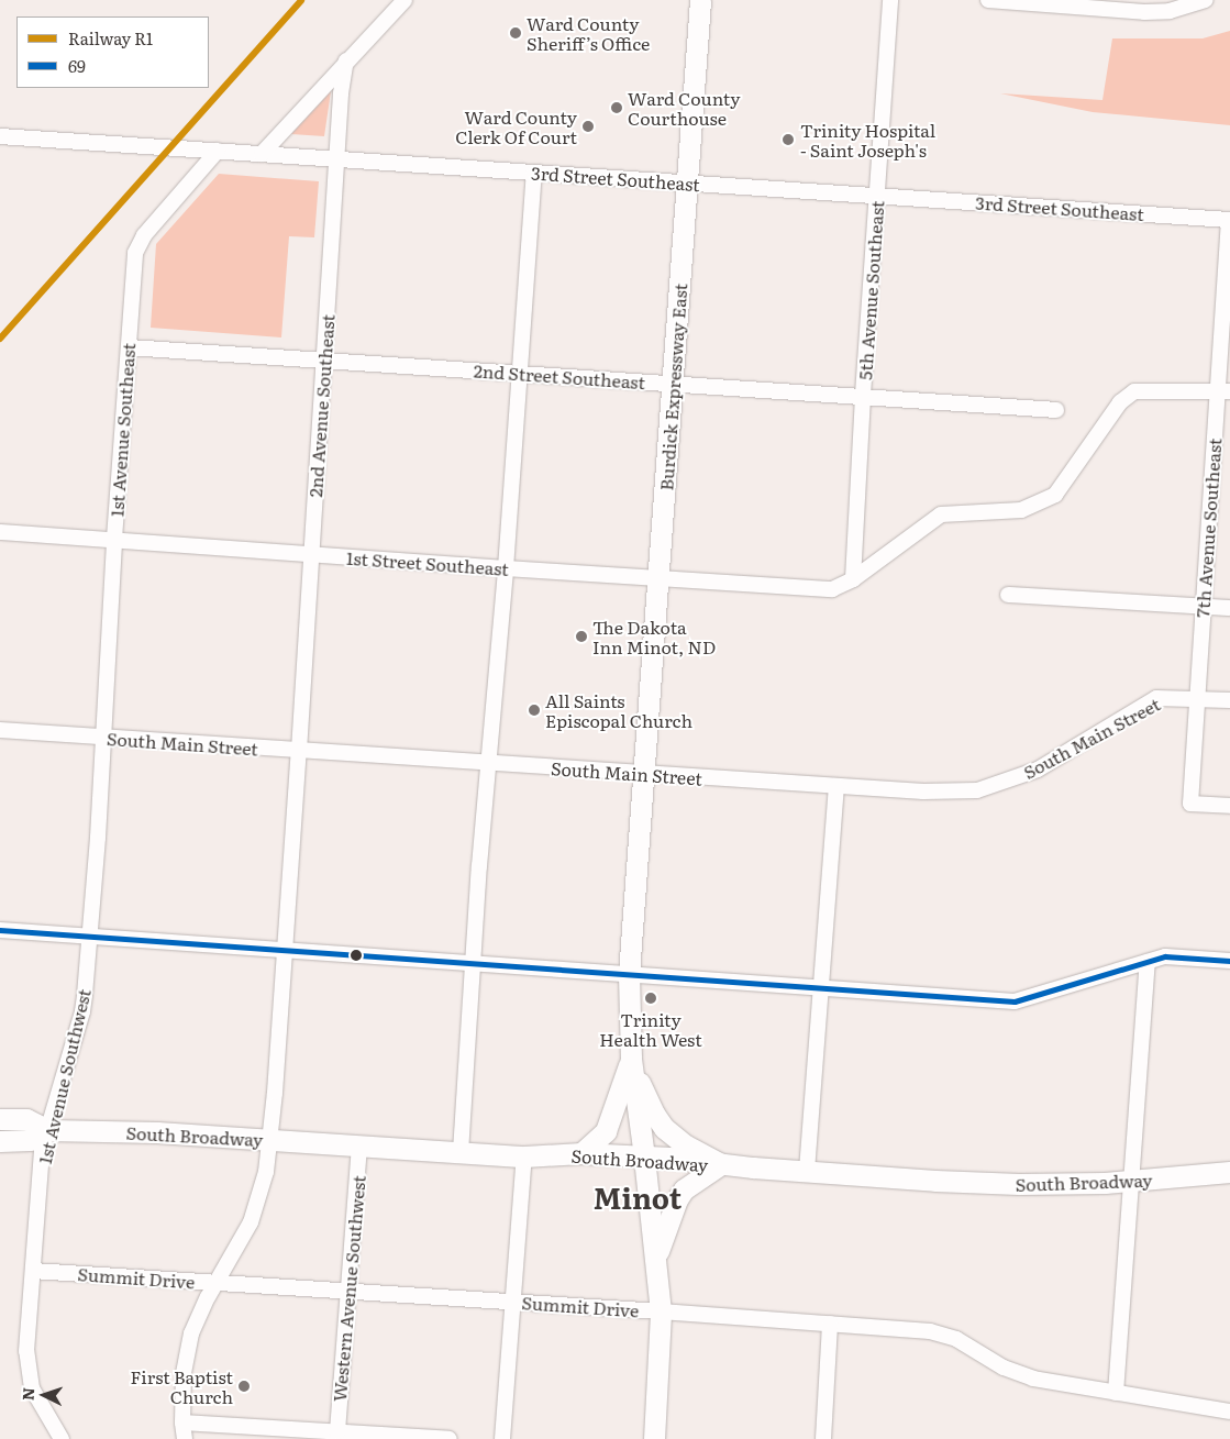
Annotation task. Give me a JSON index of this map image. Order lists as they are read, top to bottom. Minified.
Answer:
{"streets":{"main road":["Burdick Expressway East","South Broadway"],"street":["3rd Street Southeast","5th Avenue Southeast","2nd Street Southeast","2nd Avenue Southeast","1st Avenue Southeast","7th Avenue Southeast","1st Street Southeast","South Main Street","1st Avenue Southwest","Summit Drive","Western Avenue Southwest"]},"crossings":[["3rd Street Southeast","5th Avenue Southeast"],["3rd Street Southeast","Burdick Expressway East"],["3rd Street Southeast","2nd Avenue Southeast"],["3rd Street Southeast","1st Avenue Southeast"],["3rd Street Southeast","7th Avenue Southeast"],["5th Avenue Southeast","2nd Street Southeast"],["5th Avenue Southeast","1st Street Southeast"],["2nd Street Southeast","Burdick Expressway East"],["2nd Street Southeast","2nd Avenue Southeast"],["2nd Street Southeast","1st Avenue Southeast"],["Burdick Expressway East","1st Street Southeast"],["Burdick Expressway East","South Main Street"],["2nd Avenue Southeast","1st Street Southeast"],["2nd Avenue Southeast","South Main Street"],["2nd Avenue Southeast","South Broadway"],["2nd Avenue Southeast","Summit Drive"],["1st Avenue Southeast","1st Street Southeast"],["1st Avenue Southeast","South Main Street"],["1st Avenue Southeast","1st Avenue Southwest"],["7th Avenue Southeast","1st Street Southeast"],["7th Avenue Southeast","South Main Street"],["South Main Street","1st Avenue Southwest"],["1st Avenue Southwest","South Broadway"],["1st Avenue Southwest","Summit Drive"],["South Broadway","Western Avenue Southwest"],["Summit Drive","Western Avenue Southwest"]],"districts":["Minot"],"places":["Ward County Sheriff’s Office","Ward County Courthouse","Ward County Clerk Of Court","Trinity Hospital - Saint Joseph's","The Dakota Inn Minot, ND","All Saints Episcopal Church","Trinity Health West","First Baptist Church"],"lines":["rail line R1","transit line 69"],"legend":["Railway R1","69"],"north":"left"}
